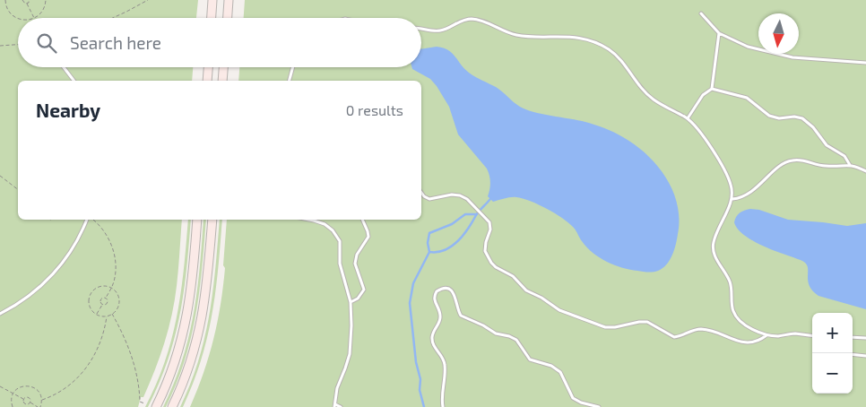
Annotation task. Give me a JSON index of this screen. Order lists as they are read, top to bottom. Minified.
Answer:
{"north":"bottom","page":{"search":"Search here","heading":["Nearby","0 results"],"map_buttons":["+","−"]}}
